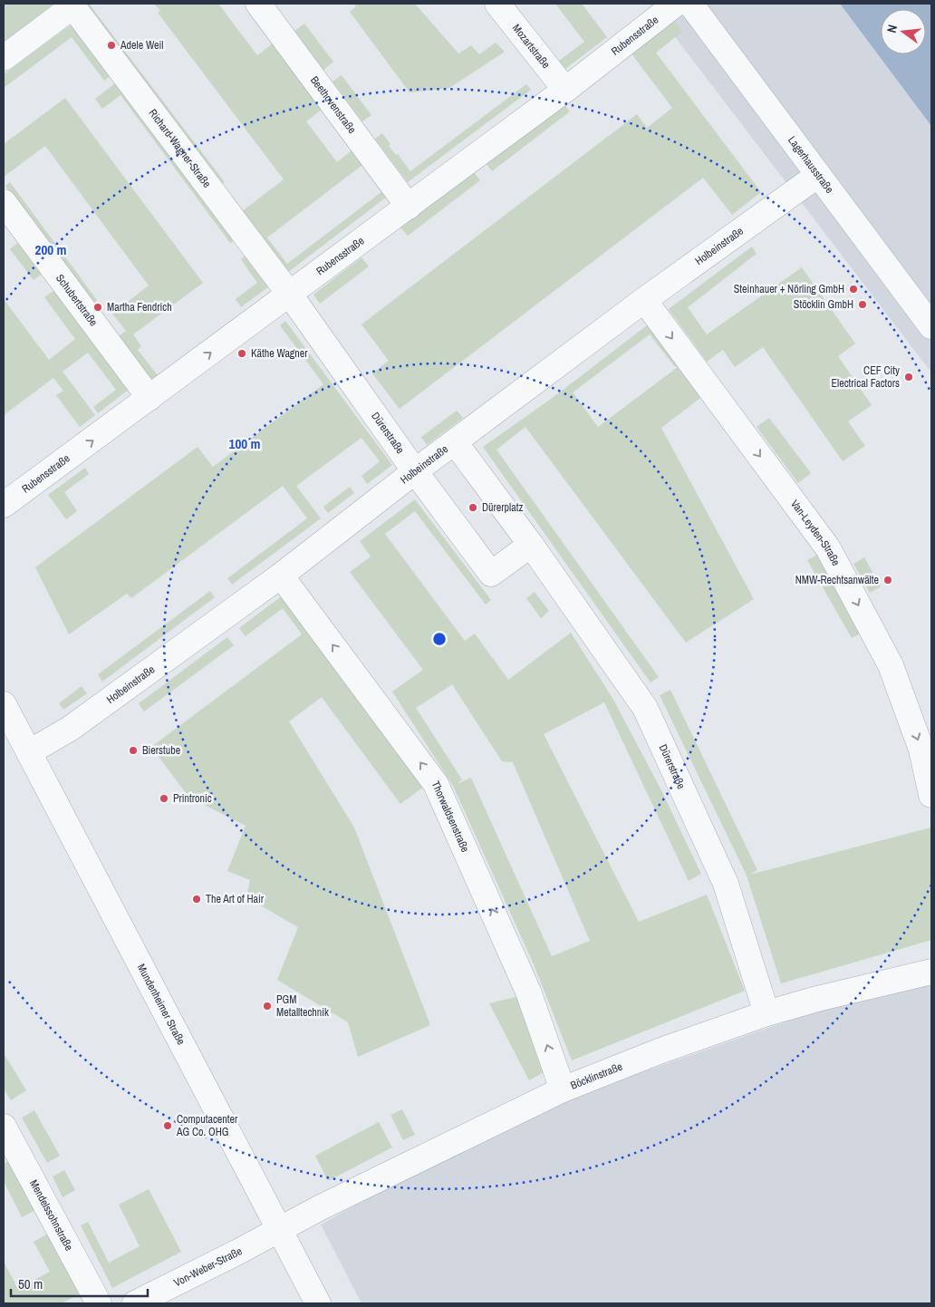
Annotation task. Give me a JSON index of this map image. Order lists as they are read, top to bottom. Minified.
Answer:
{"streets":{"street":["Rubensstraße","Mozartstraße","Beethovenstraße","Richard-Wagner-Straße","Lagerhausstraße","Holbeinstraße","Schubertstraße","Dürerstraße","Van-Leyden-Straße","Thorwaldsenstraße","Mundenheimer Straße","Böcklinstraße","Mendelssohnstraße","Von-Weber-Straße"]},"crossings":[["Rubensstraße","Mozartstraße"],["Rubensstraße","Beethovenstraße"],["Rubensstraße","Richard-Wagner-Straße"],["Rubensstraße","Schubertstraße"],["Rubensstraße","Dürerstraße"],["Richard-Wagner-Straße","Dürerstraße"],["Lagerhausstraße","Holbeinstraße"],["Holbeinstraße","Dürerstraße"],["Holbeinstraße","Van-Leyden-Straße"],["Holbeinstraße","Thorwaldsenstraße"],["Holbeinstraße","Mundenheimer Straße"],["Dürerstraße","Böcklinstraße"],["Thorwaldsenstraße","Böcklinstraße"],["Mundenheimer Straße","Böcklinstraße"],["Mundenheimer Straße","Von-Weber-Straße"],["Böcklinstraße","Von-Weber-Straße"]],"one_way":["Rubensstraße","Van-Leyden-Straße","Thorwaldsenstraße"],"places":["Adele Weil","Steinhauer + Nörling GmbH","Stöcklin GmbH","Martha Fendrich","Käthe Wagner","CEF City Electrical Factors","Dürerplatz","NMW-Rechtsanwälte","Bierstube","Printronic","The Art of Hair","PGM Metalltechnik","Computacenter AG Co. OHG"],"scale_bar":"50 m","north":"left","rings":["200 m","100 m"]}
